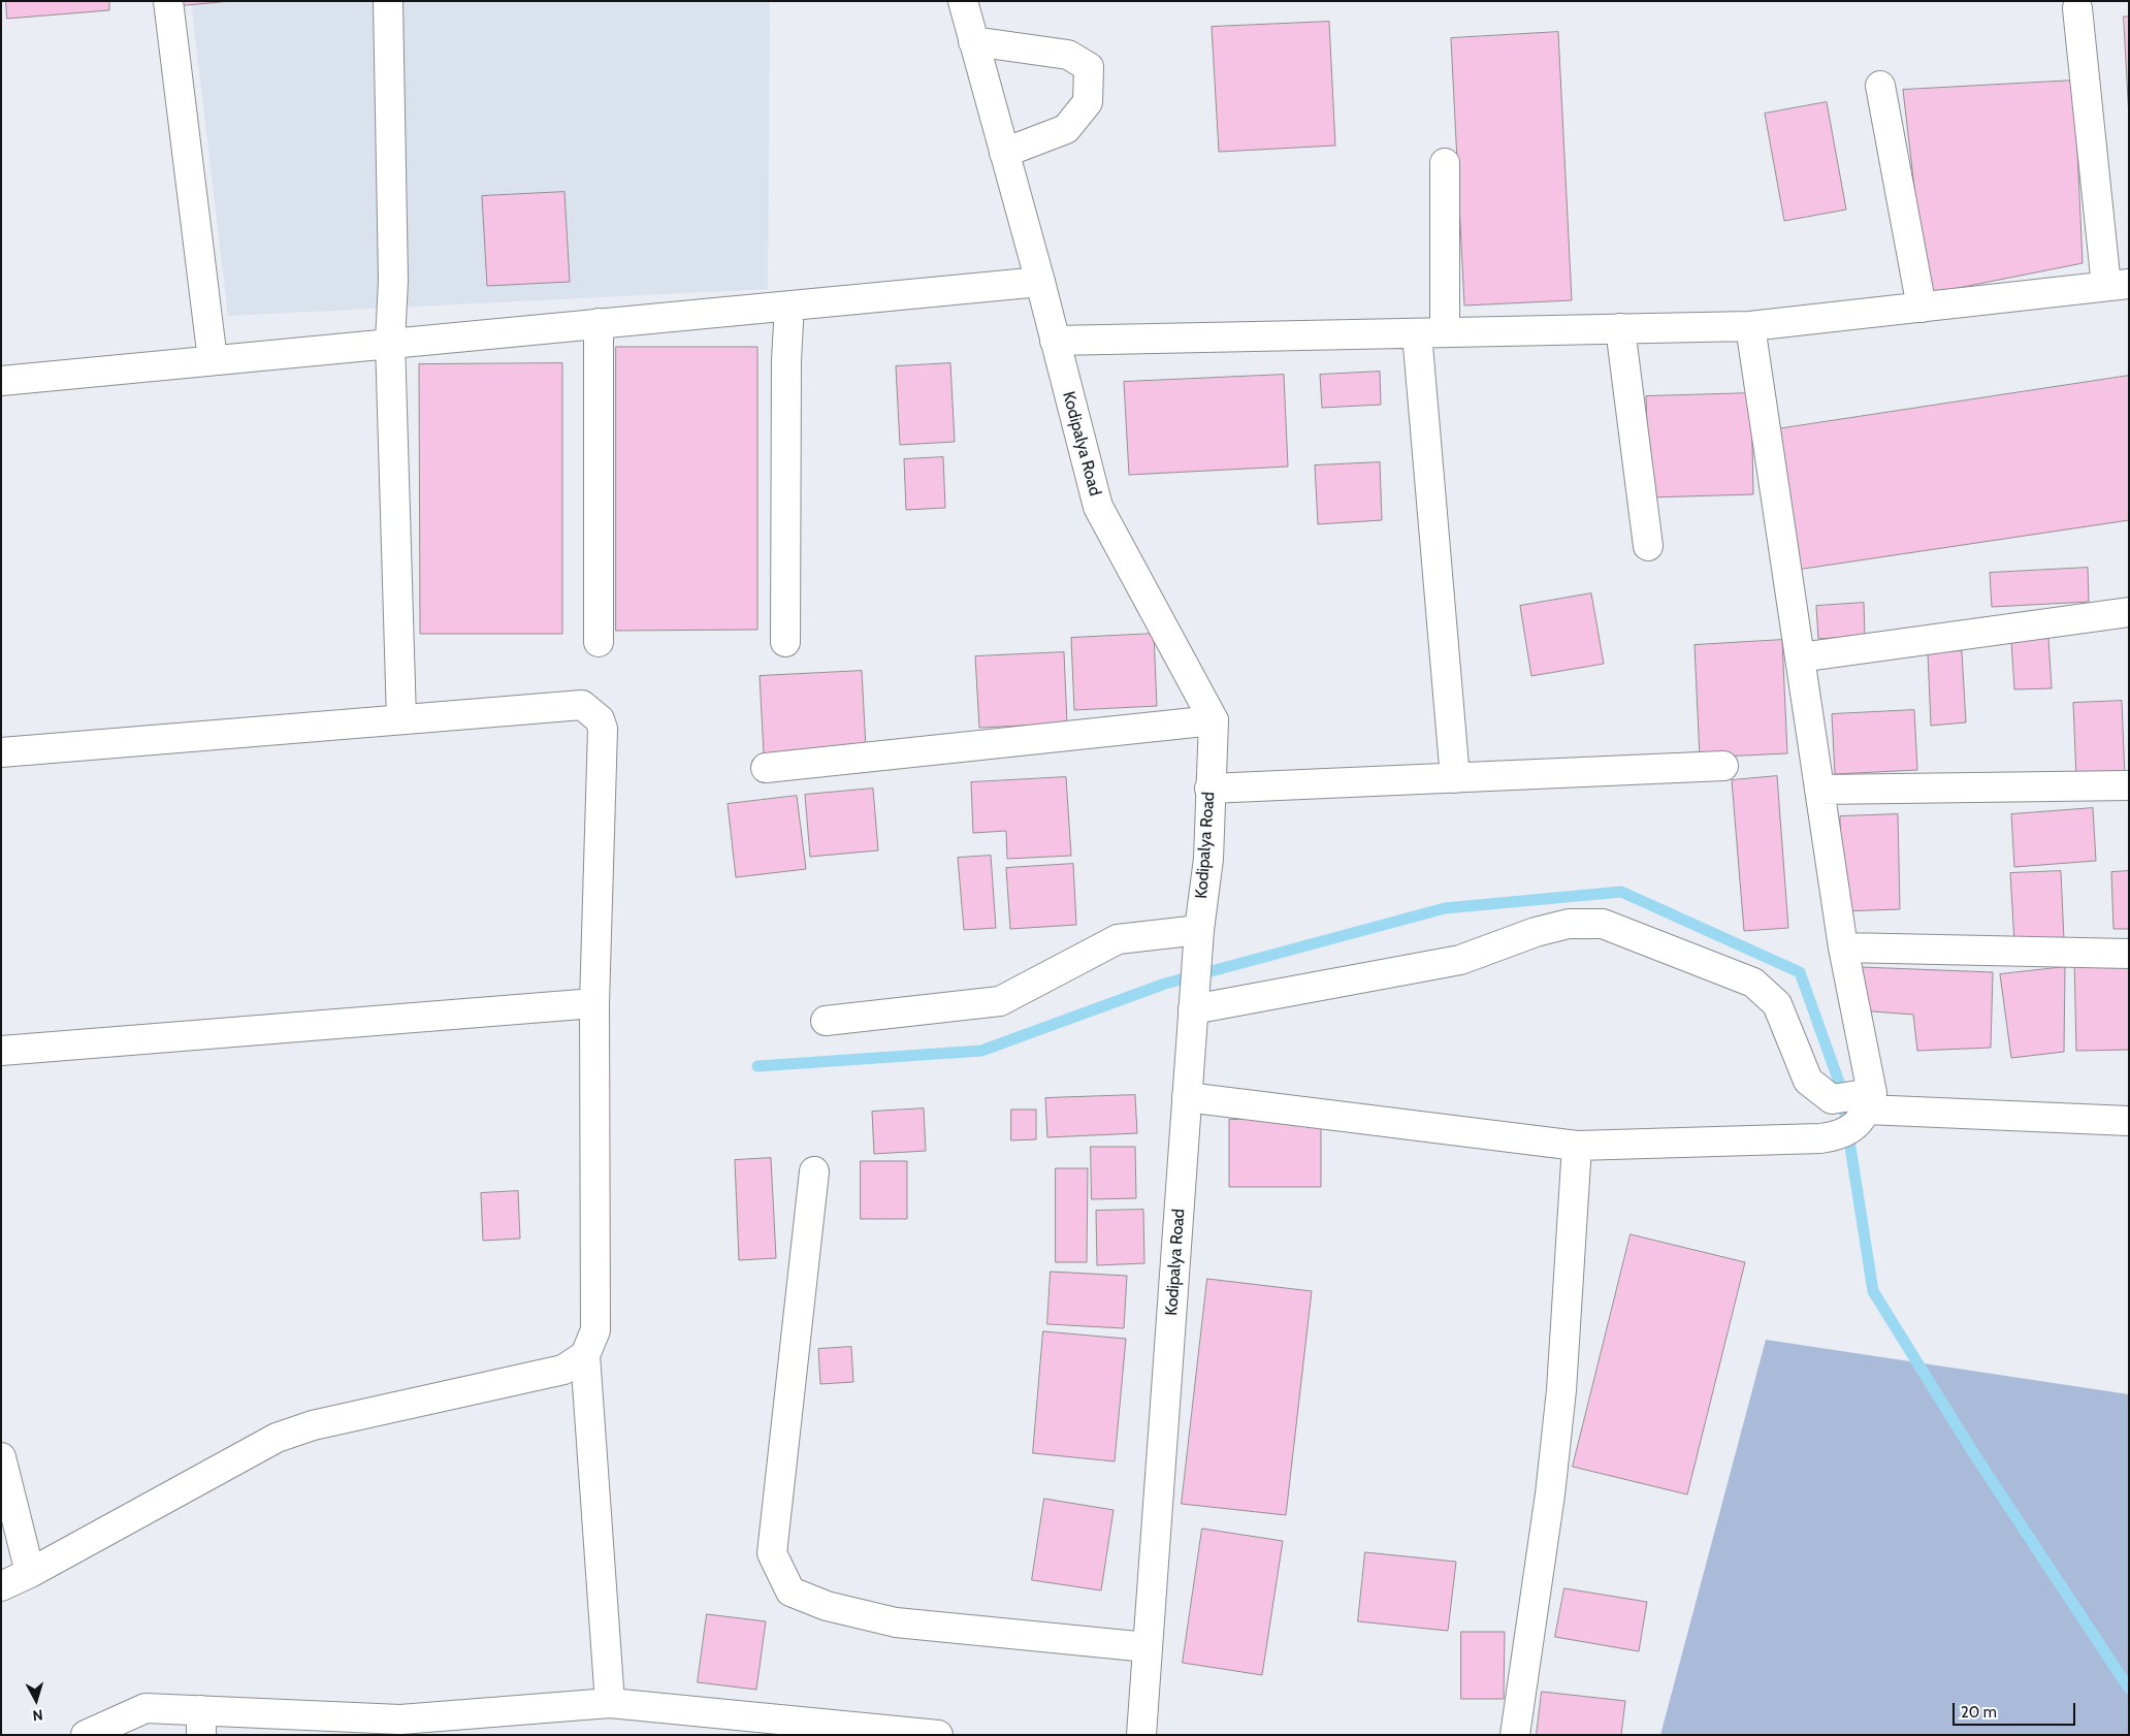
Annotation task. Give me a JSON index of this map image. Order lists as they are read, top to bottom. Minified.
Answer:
{"streets":{"street":["Kodipalya Road"]},"scale_bar":"20 m","north":"bottom"}
